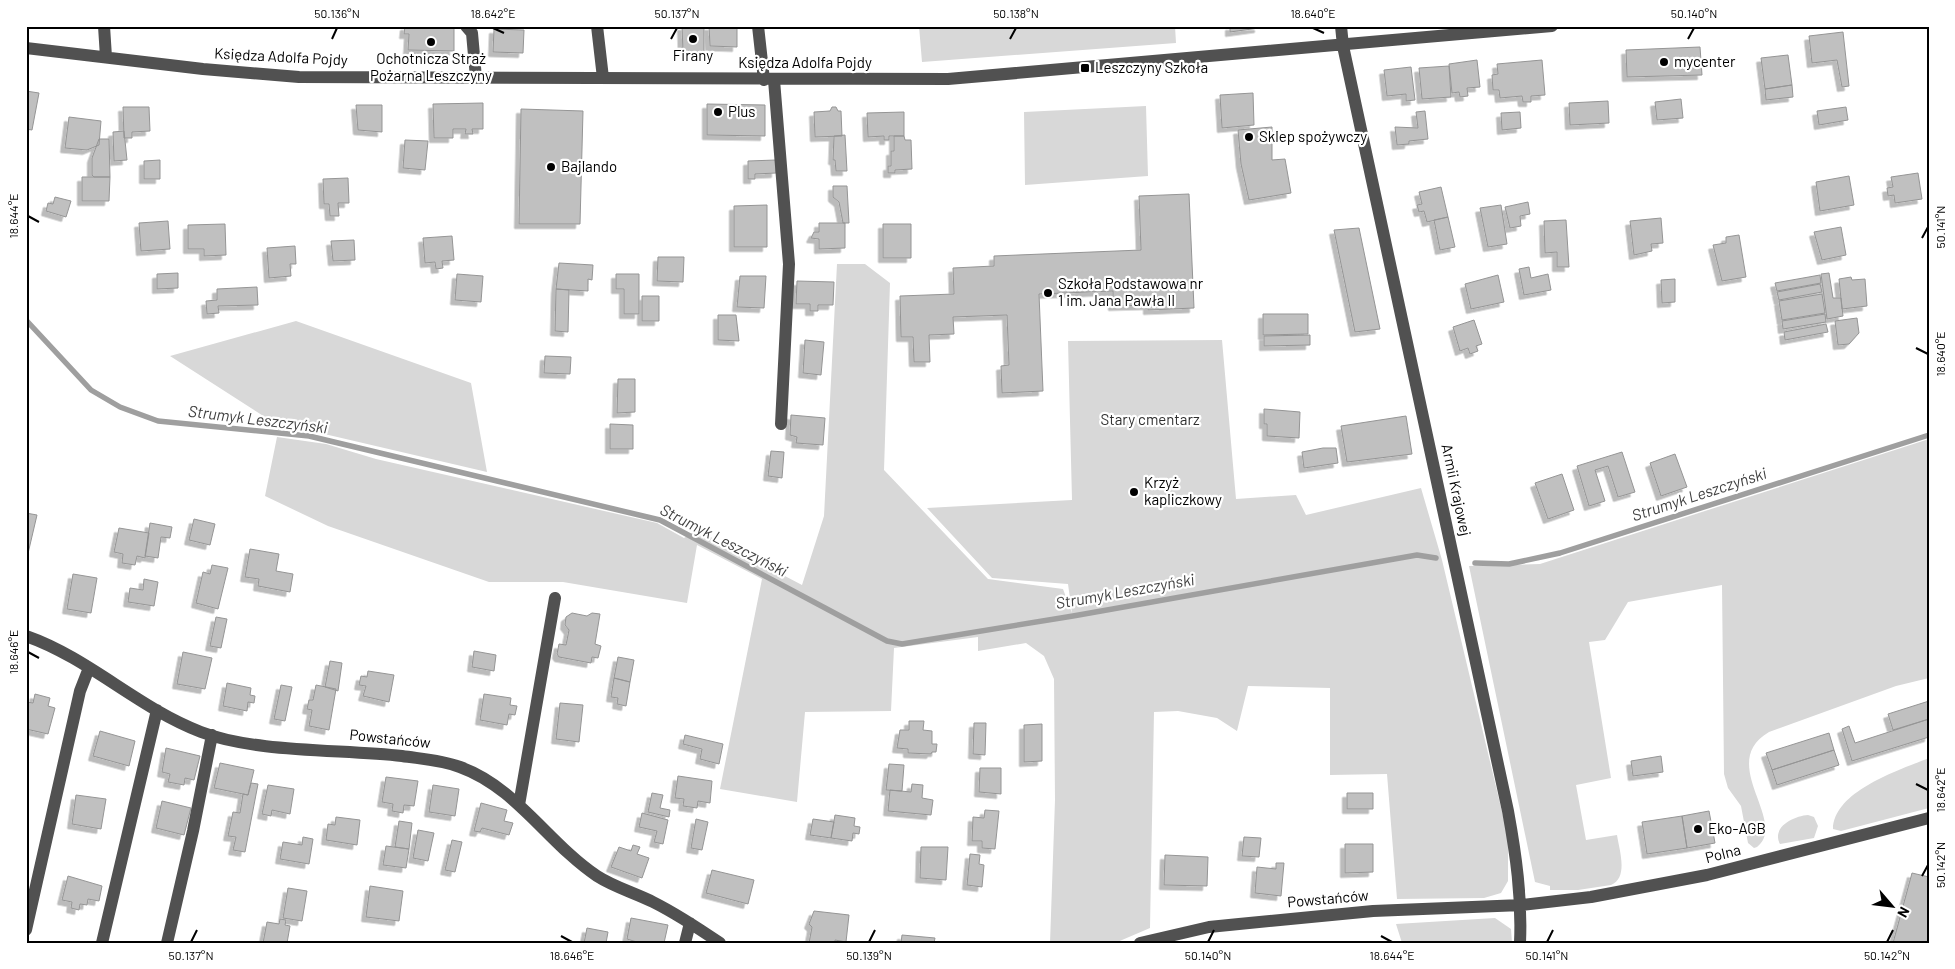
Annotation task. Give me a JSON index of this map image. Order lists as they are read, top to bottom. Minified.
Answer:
{"streets":{"street":["Księdza Adolfa Pojdy","Armii Krajowej","Powstańców","Polna"]},"crossings":[["Księdza Adolfa Pojdy","Armii Krajowej"],["Armii Krajowej","Powstańców"],["Armii Krajowej","Polna"],["Powstańców","Polna"]],"water":["Strumyk Leszczyński"],"parks":["Stary cmentarz"],"places":{"other":["Firany","Ochotnicza Straż Pożarna Leszczyny","mycenter","Plus","Sklep spożywczy","Bajlando","Szkoła Podstawowa nr 1 im. Jana Pawła II","Krzyż kapliczkowy","Eko-AGB"],"transit":["Leszczyny Szkoła"]},"north":"bottom right","coordinates":["50.136°N","18.642°E","50.137°N","50.138°N","18.640°E","50.140°N","18.644°E","50.141°N","18.646°E","50.142°N","50.139°N"]}
